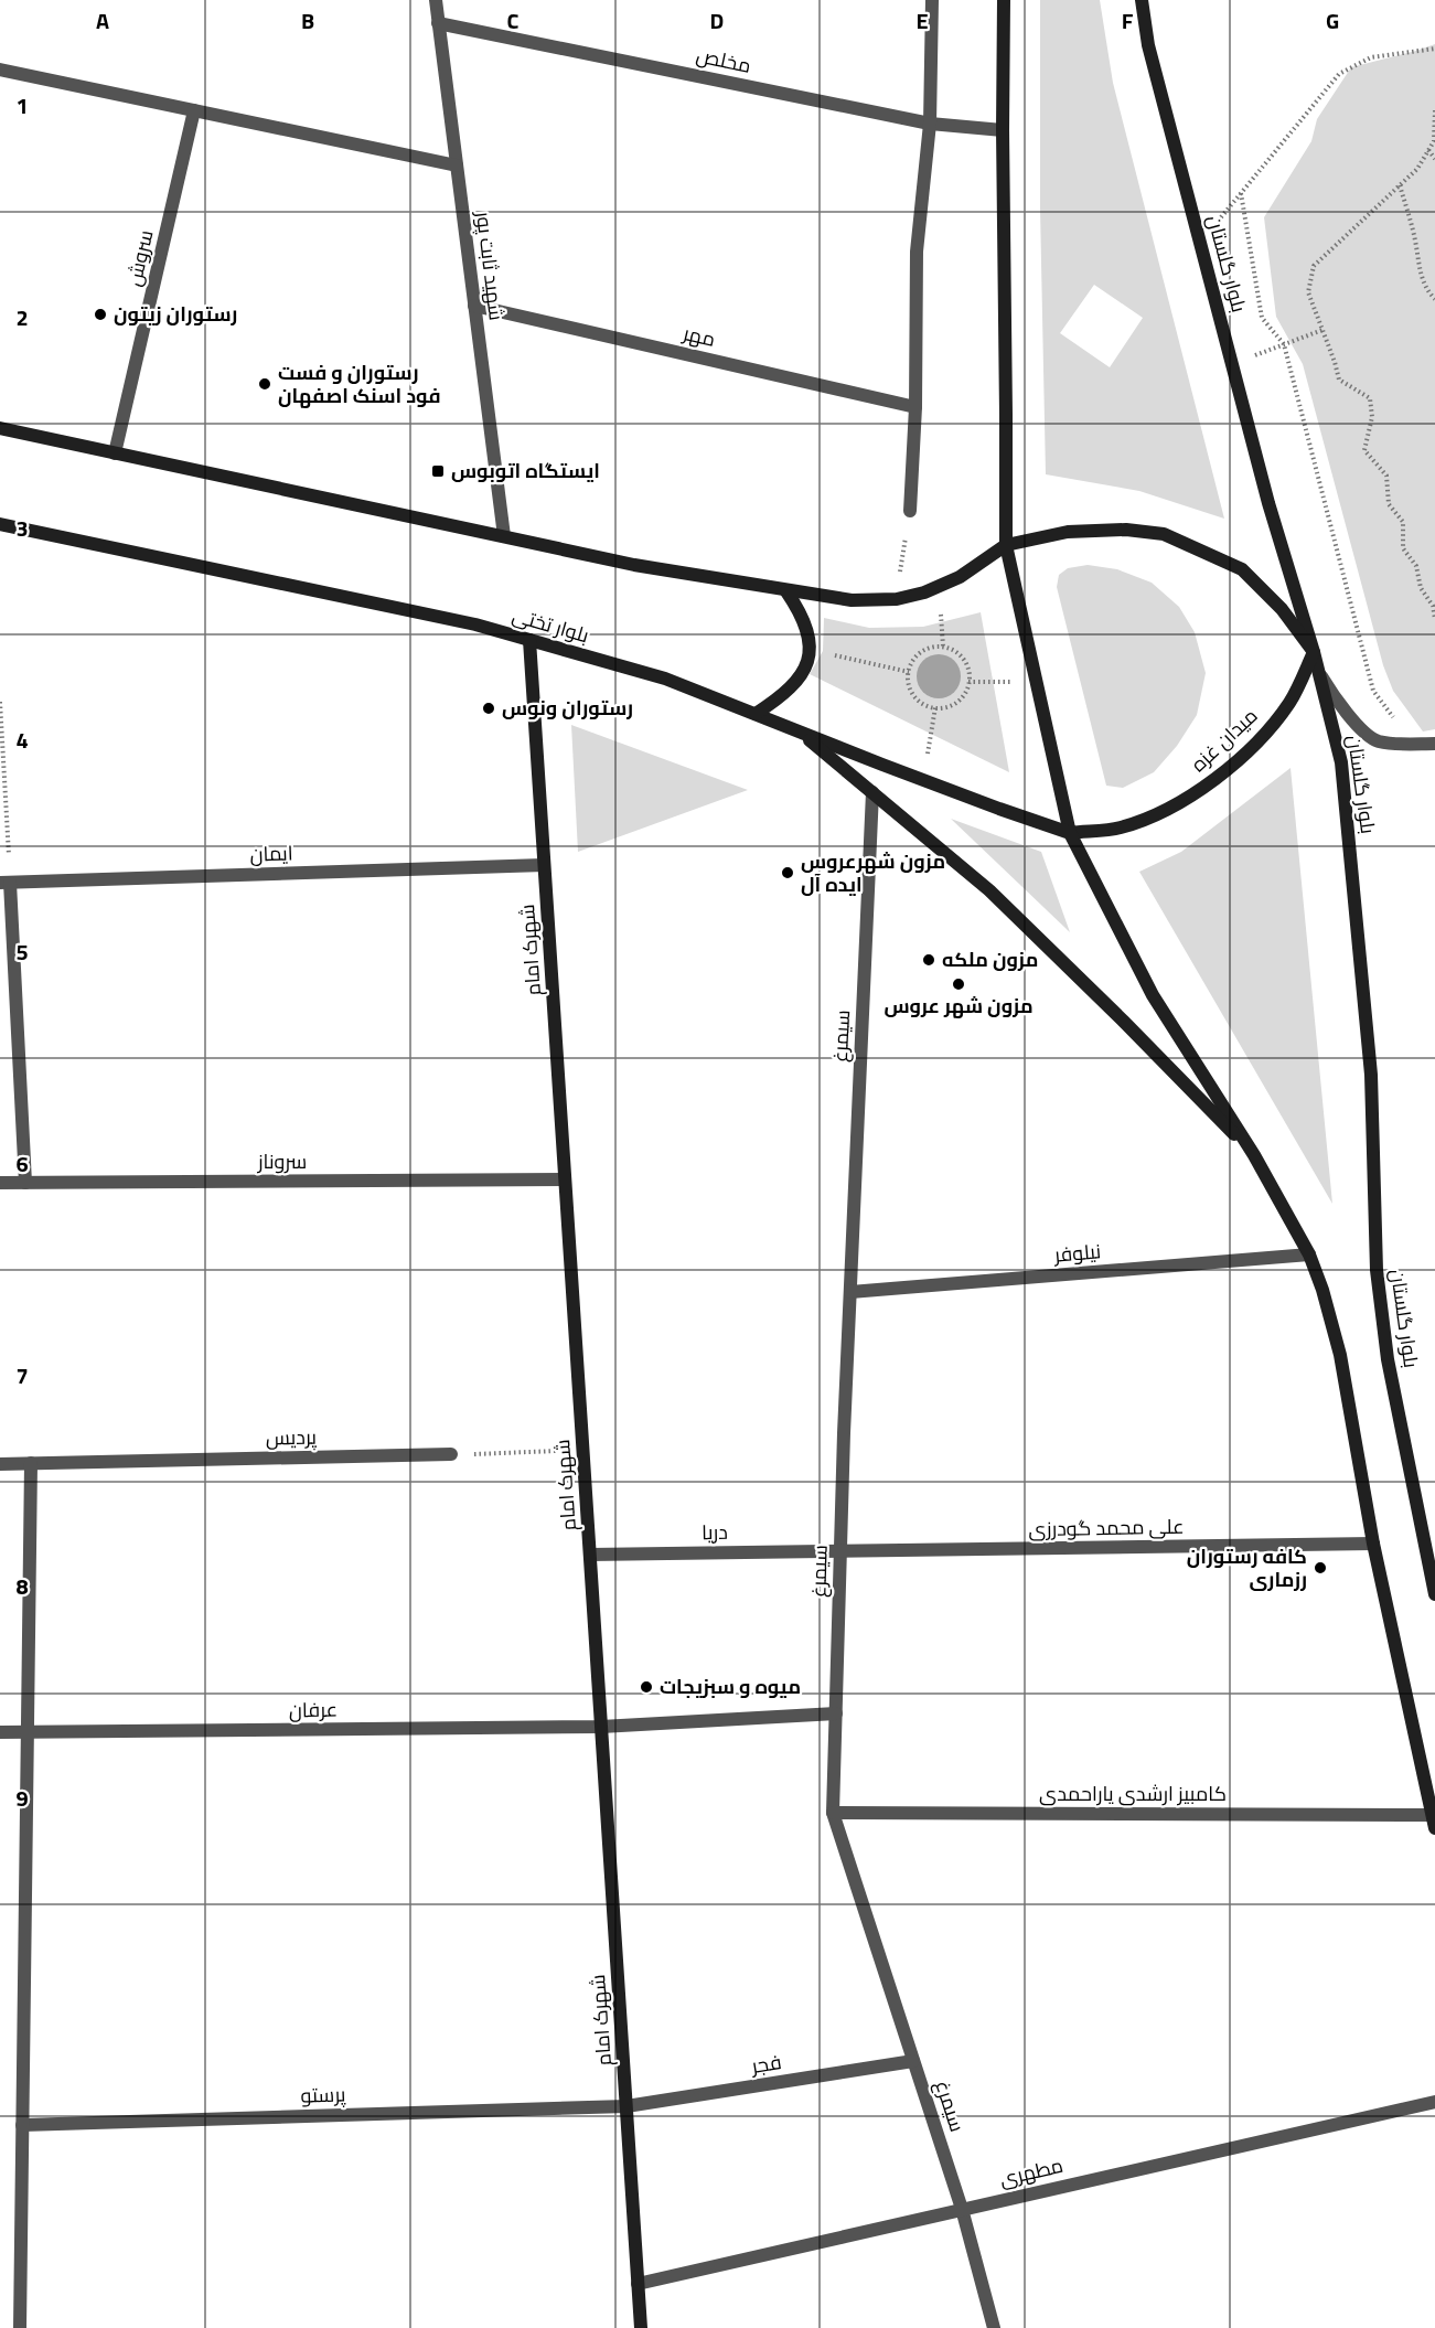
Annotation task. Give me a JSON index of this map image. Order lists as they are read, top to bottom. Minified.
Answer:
{"streets":{"main road":["بلوار گلستان","بلوار تختی","میدان غزه","شهرک امام"],"street":["مخلص","سروش","شهید ثابت پور","مهر","ایمان","سیمرغ","سروناز","نیلوفر","پردیس","علی محمد گودرزی","دریا","عرفان","کامبیز ارشدی یاراحمدی","فجر","پرستو","مطهری"]},"crossings":[["مخلص","شهید ثابت پور"],["بلوار گلستان","میدان غزه"],["شهید ثابت پور","مهر"],["بلوار تختی","میدان غزه"],["بلوار تختی","شهرک امام"],["ایمان","شهرک امام"],["شهرک امام","سروناز"],["شهرک امام","دریا"],["شهرک امام","عرفان"],["شهرک امام","فجر"],["شهرک امام","پرستو"],["شهرک امام","مطهری"],["سیمرغ","نیلوفر"],["سیمرغ","علی محمد گودرزی"],["سیمرغ","دریا"],["سیمرغ","عرفان"],["سیمرغ","کامبیز ارشدی یاراحمدی"],["سیمرغ","فجر"],["سیمرغ","مطهری"],["علی محمد گودرزی","دریا"],["فجر","پرستو"]],"places":{"other":["رستوران زیتون","رستوران و فست فود اسنک اصفهان","رستوران ونوس","مزون شهرعروس ایده آل","مزون ملکه","مزون شهر عروس","کافه رستوران رزماری","میوه و سبزیجات"],"transit":["ایستگاه اتوبوس"]},"grid":{"columns":["A","B","C","D","E","F","G"],"rows":["1","2","3","4","5","6","7","8","9"]}}
